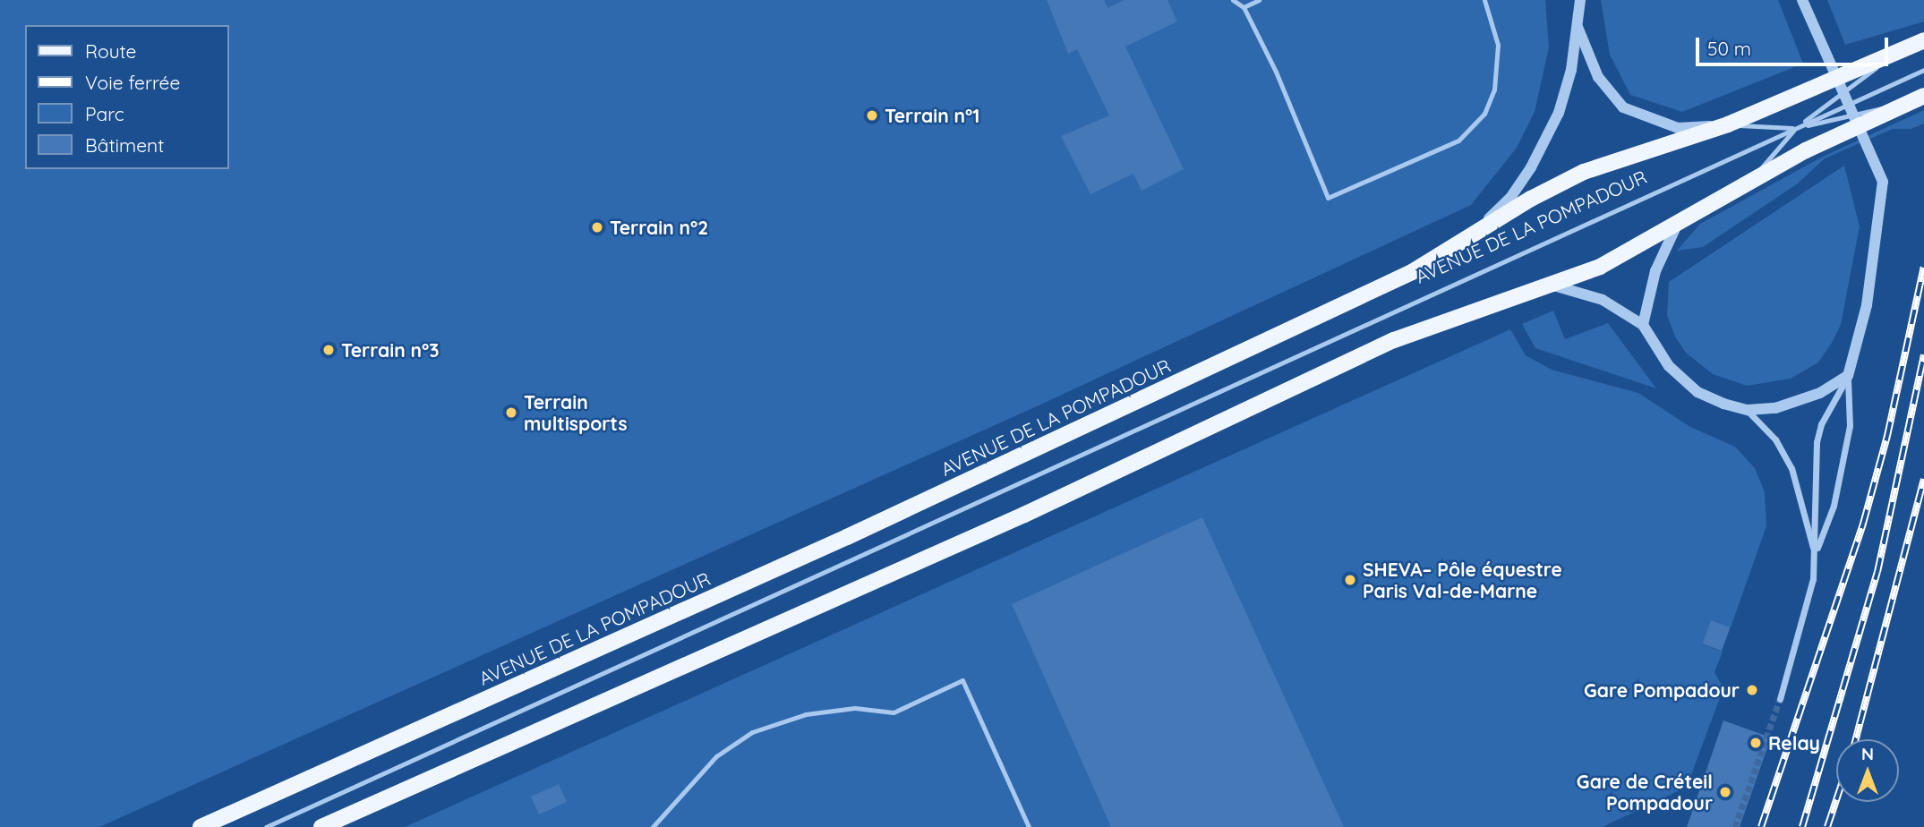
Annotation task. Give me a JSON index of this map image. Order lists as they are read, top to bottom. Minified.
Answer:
{"streets":{"main road":["AVENUE DE LA POMPADOUR"]},"places":["Terrain n°1","Terrain n°2","Terrain n°3","Terrain multisports","SHEVA– Pôle équestre Paris Val-de-Marne","Gare Pompadour","Relay","Gare de Créteil Pompadour"],"legend":["Route","Voie ferrée","Parc","Bâtiment"],"scale_bar":"50 m","north":"top"}
